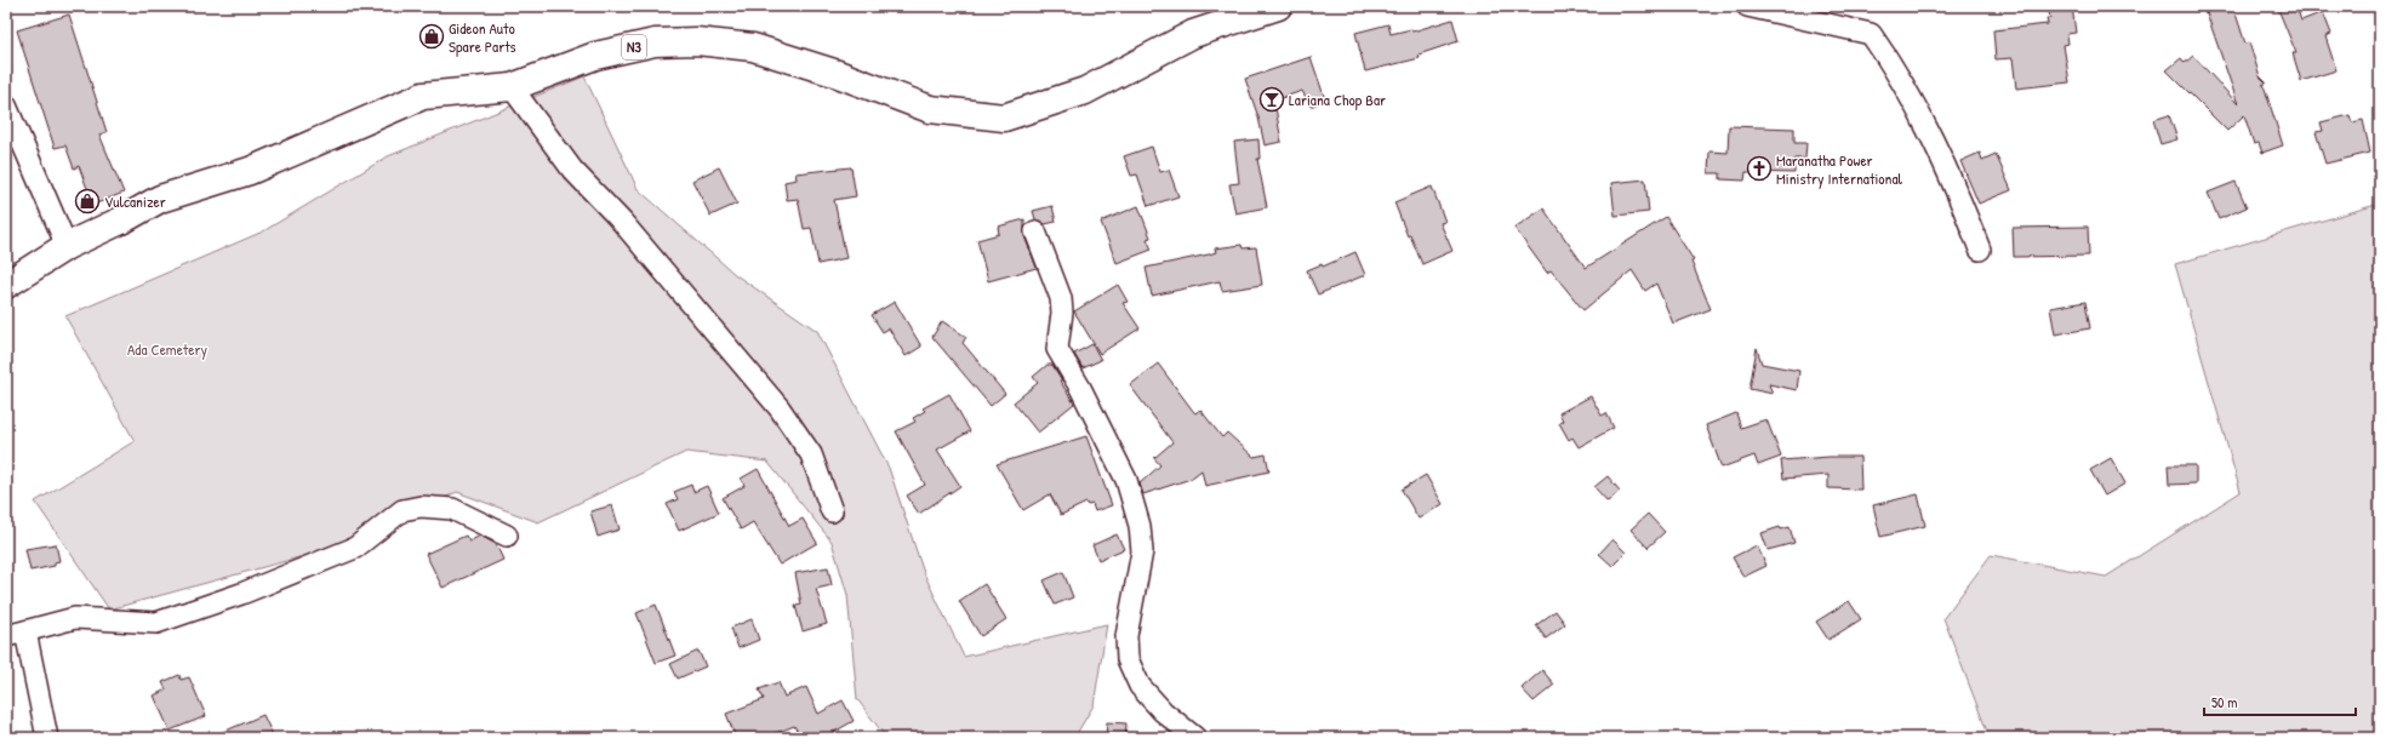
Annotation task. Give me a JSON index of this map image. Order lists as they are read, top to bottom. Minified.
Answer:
{"streets":{"main road":["N3"]},"parks":["Ada Cemetery"],"places":{"shop":["Gideon Auto Spare Parts","Vulcanizer"],"bar":["Lariana Chop Bar"],"church":["Maranatha Power Ministry International"]},"scale_bar":"50 m"}
